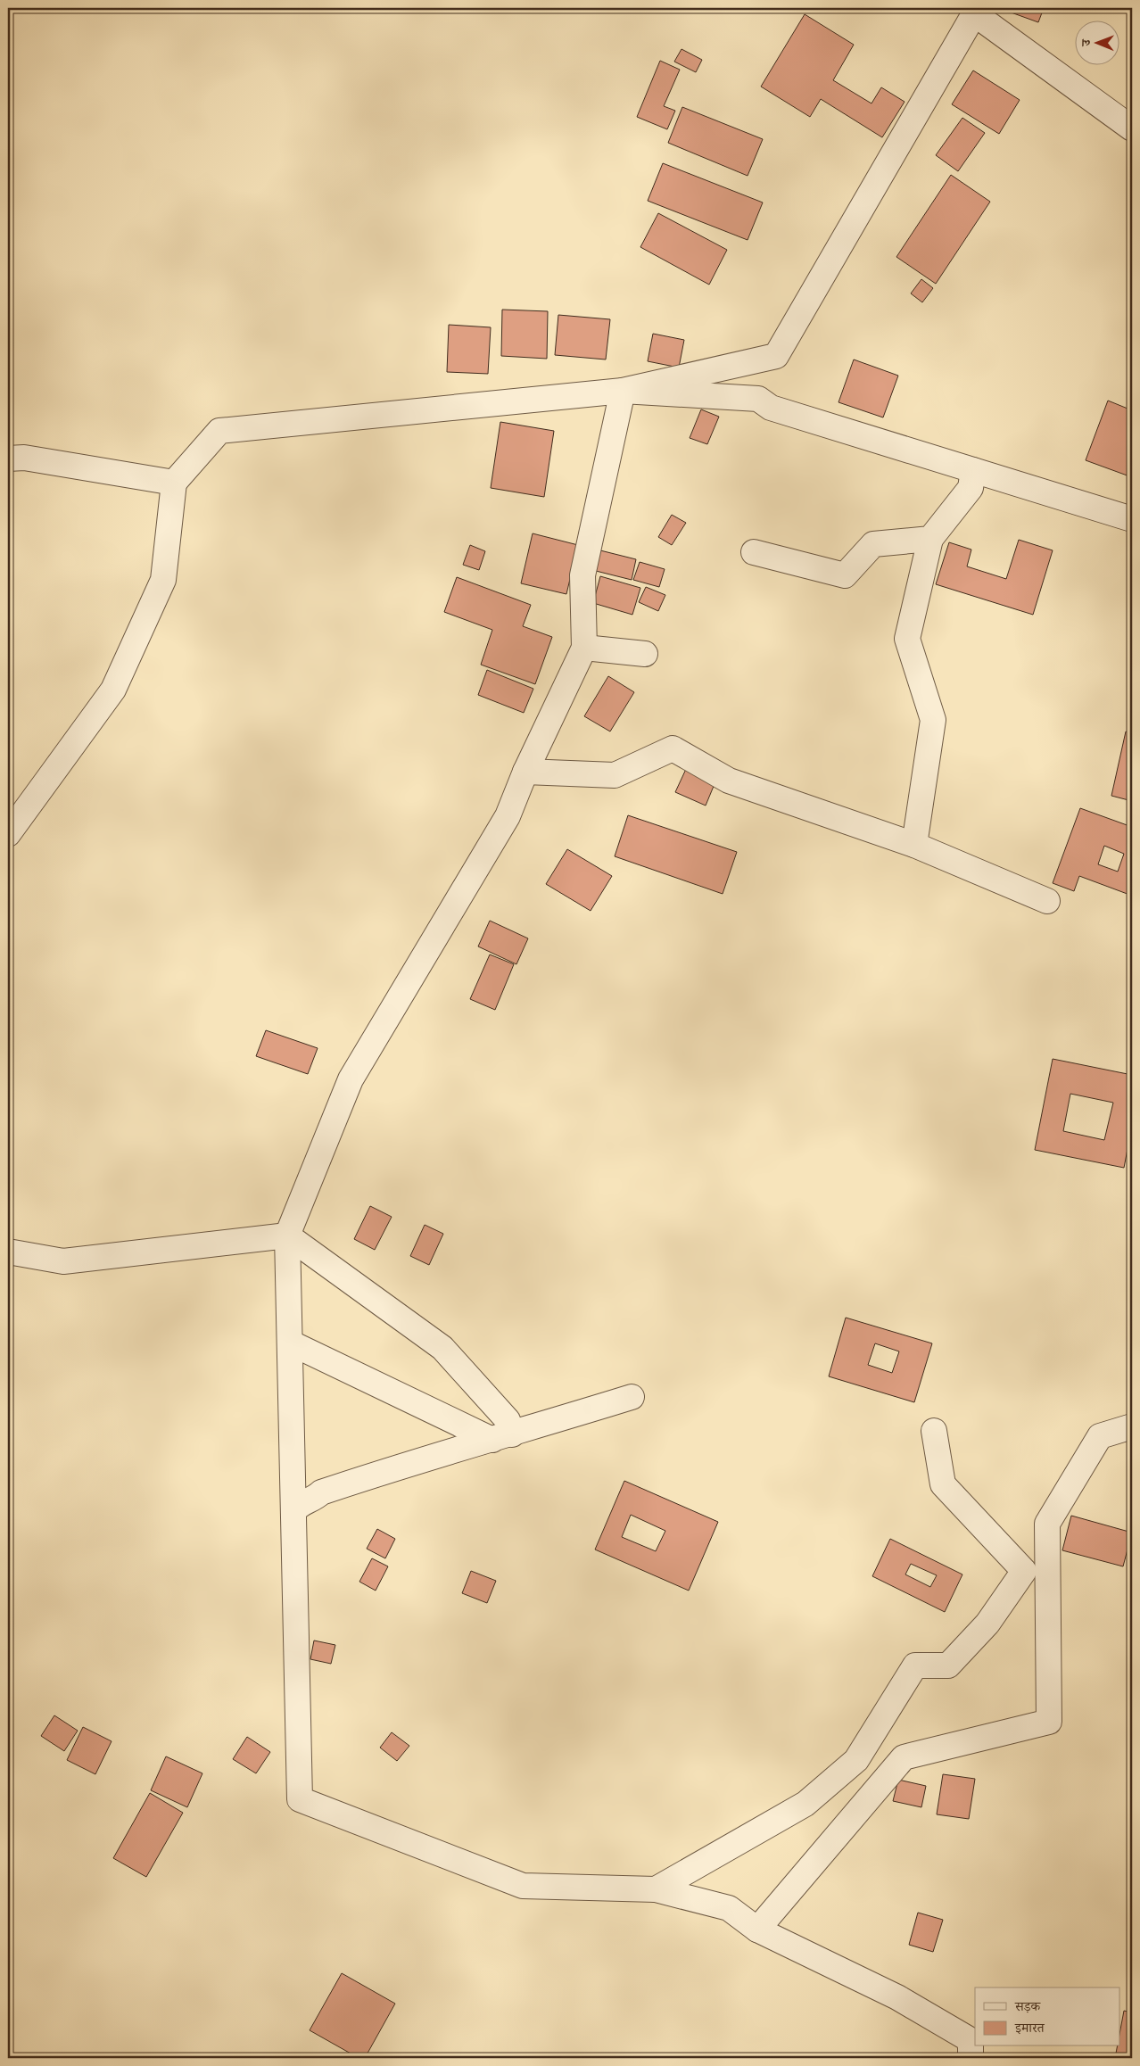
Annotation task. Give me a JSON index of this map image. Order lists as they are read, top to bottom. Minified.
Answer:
{"legend":["सड़क","इमारत"],"north":"left"}
